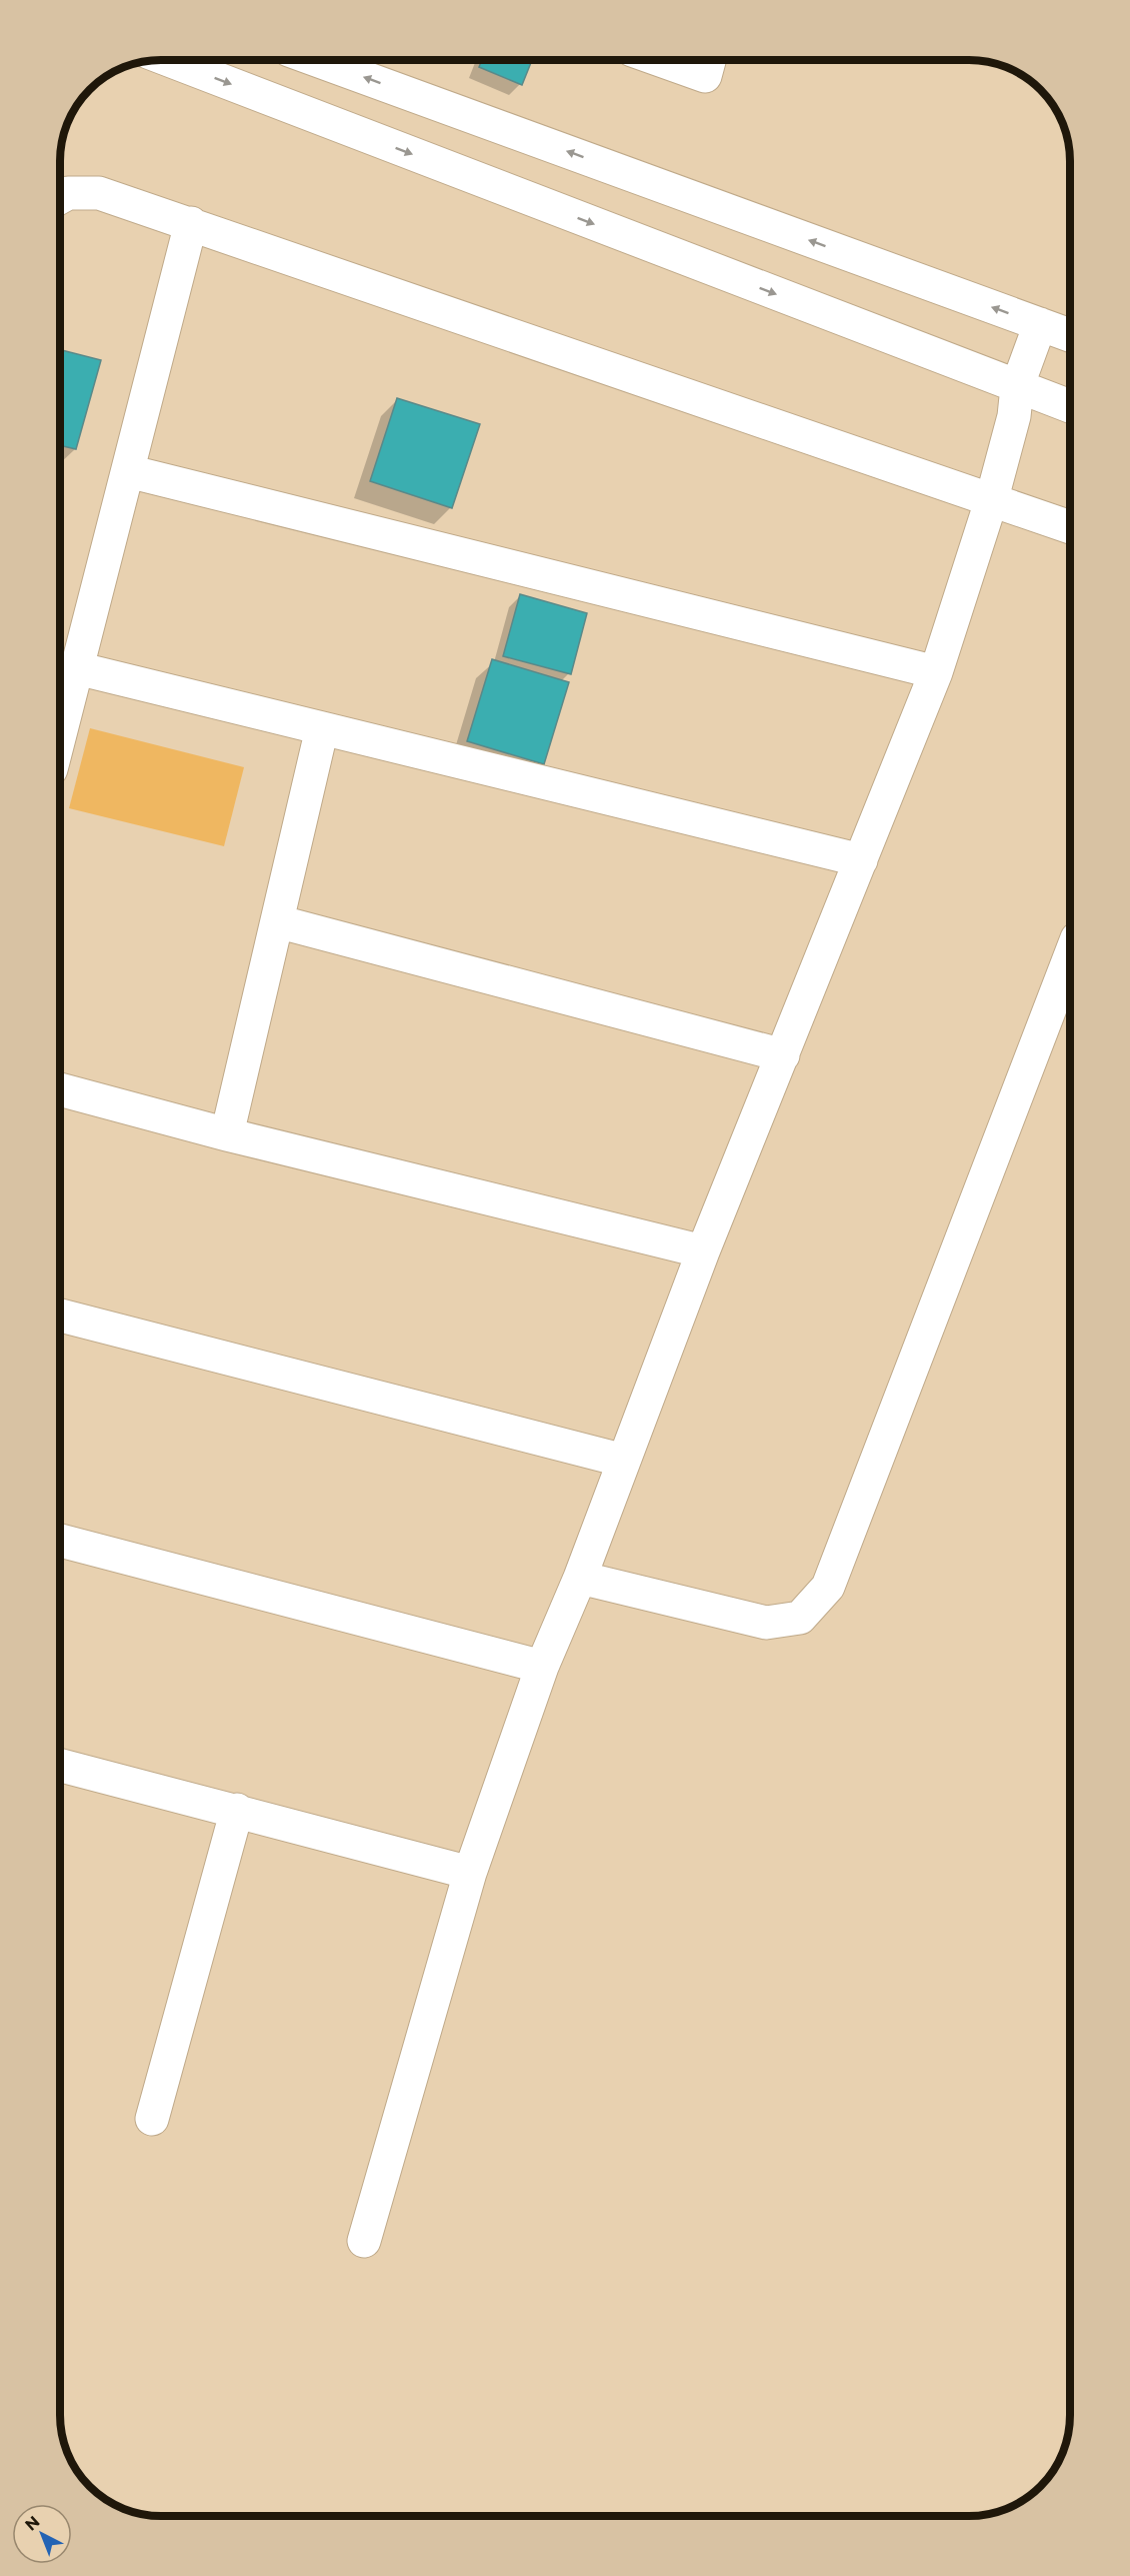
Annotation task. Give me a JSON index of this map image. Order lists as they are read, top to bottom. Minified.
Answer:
{"north":"top left"}
